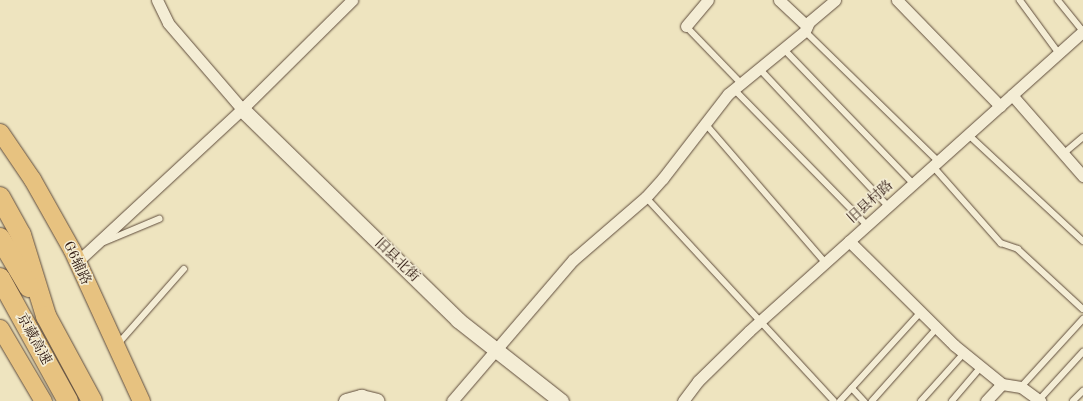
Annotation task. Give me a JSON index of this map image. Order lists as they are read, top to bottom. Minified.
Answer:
{"streets":{"highway":["京藏高速"],"main road":["G6辅路"],"street":["旧县村路","旧县北街"]}}
